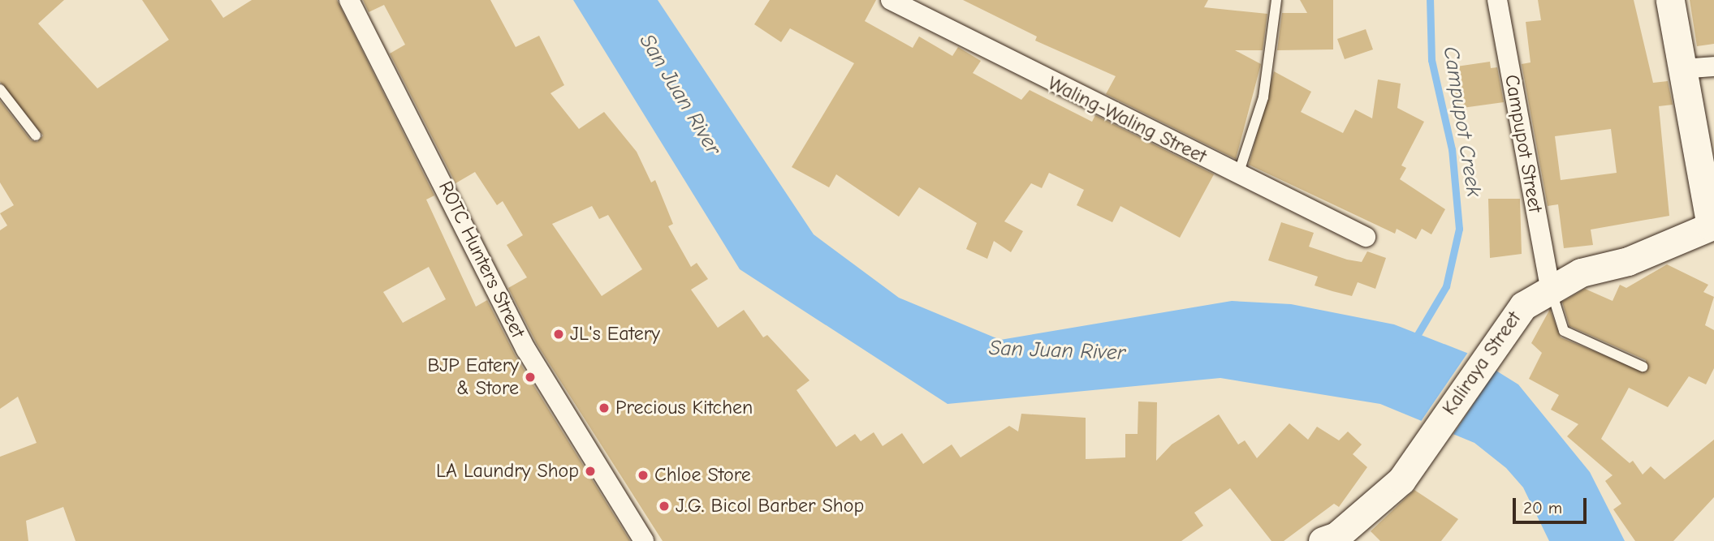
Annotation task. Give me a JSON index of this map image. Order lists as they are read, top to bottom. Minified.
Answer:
{"streets":{"street":["Waling-Waling Street","Campupot Street","ROTC Hunters Street","Kaliraya Street"]},"crossings":[["Campupot Street","Kaliraya Street"]],"water":["San Juan River","Campupot Creek"],"places":["JL's Eatery","BJP Eatery & Store","Precious Kitchen","LA Laundry Shop","Chloe Store","J.G. Bicol Barber Shop"],"scale_bar":"20 m"}
